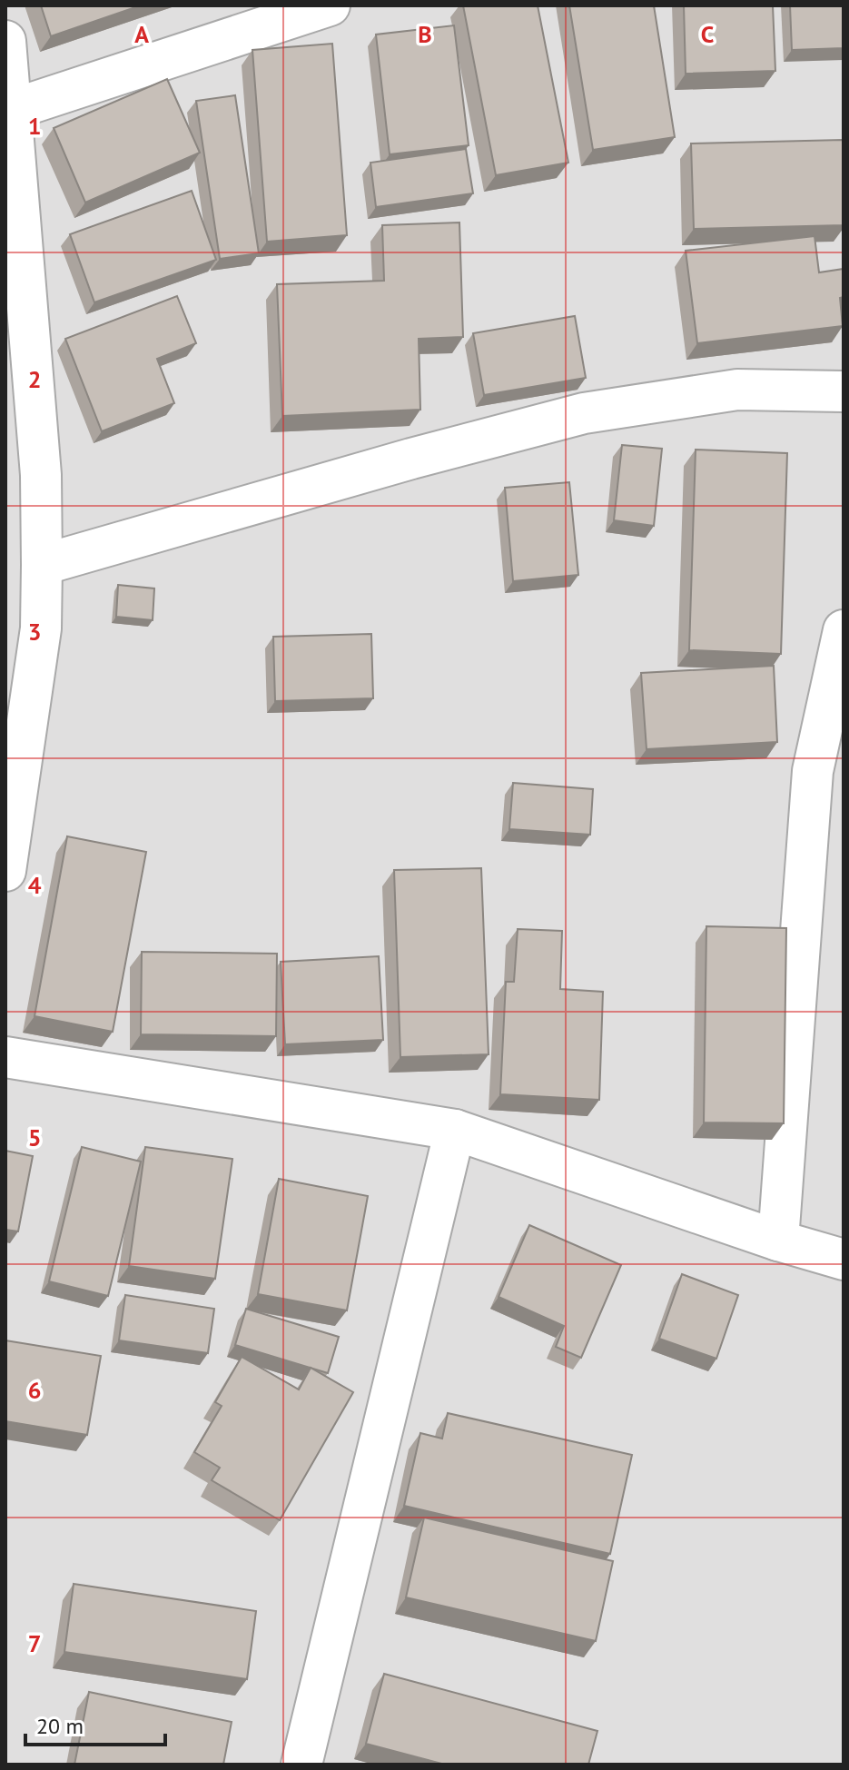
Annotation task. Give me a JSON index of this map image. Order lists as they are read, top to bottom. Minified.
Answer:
{"scale_bar":"20 m","grid":{"columns":["A","B","C"],"rows":["1","2","3","4","5","6","7"]}}
